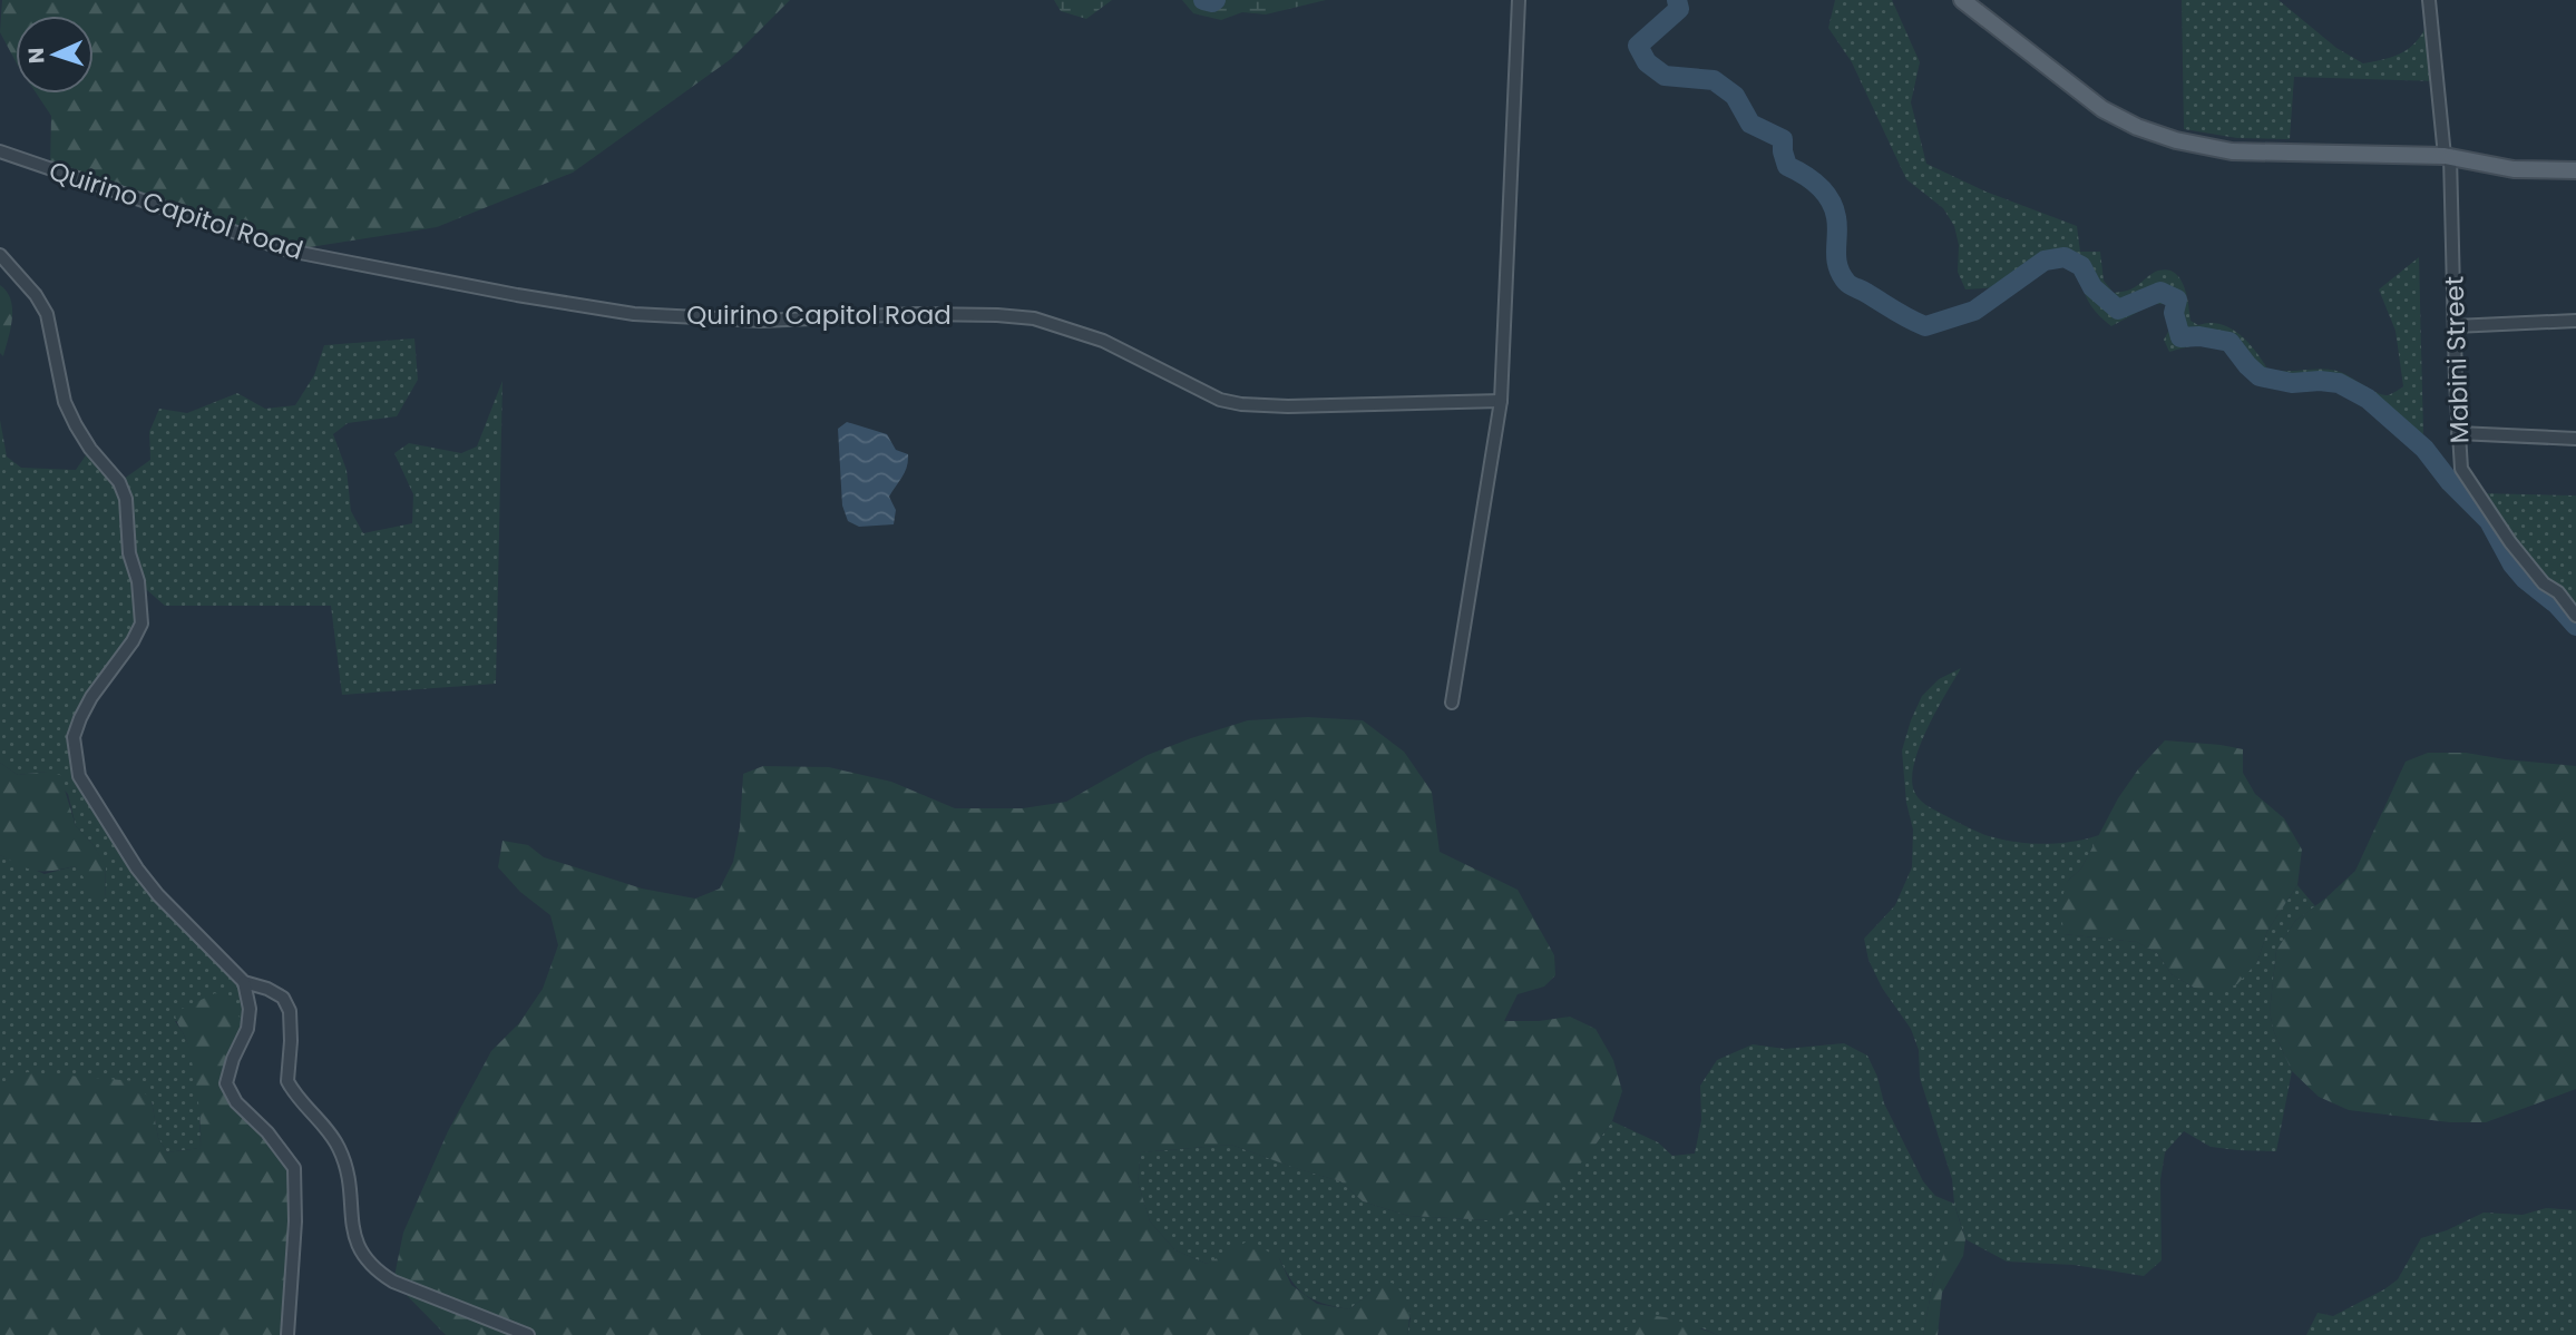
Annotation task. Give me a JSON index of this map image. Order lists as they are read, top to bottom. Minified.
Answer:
{"streets":{"street":["Quirino Capitol Road","Mabini Street"]},"north":"left"}
